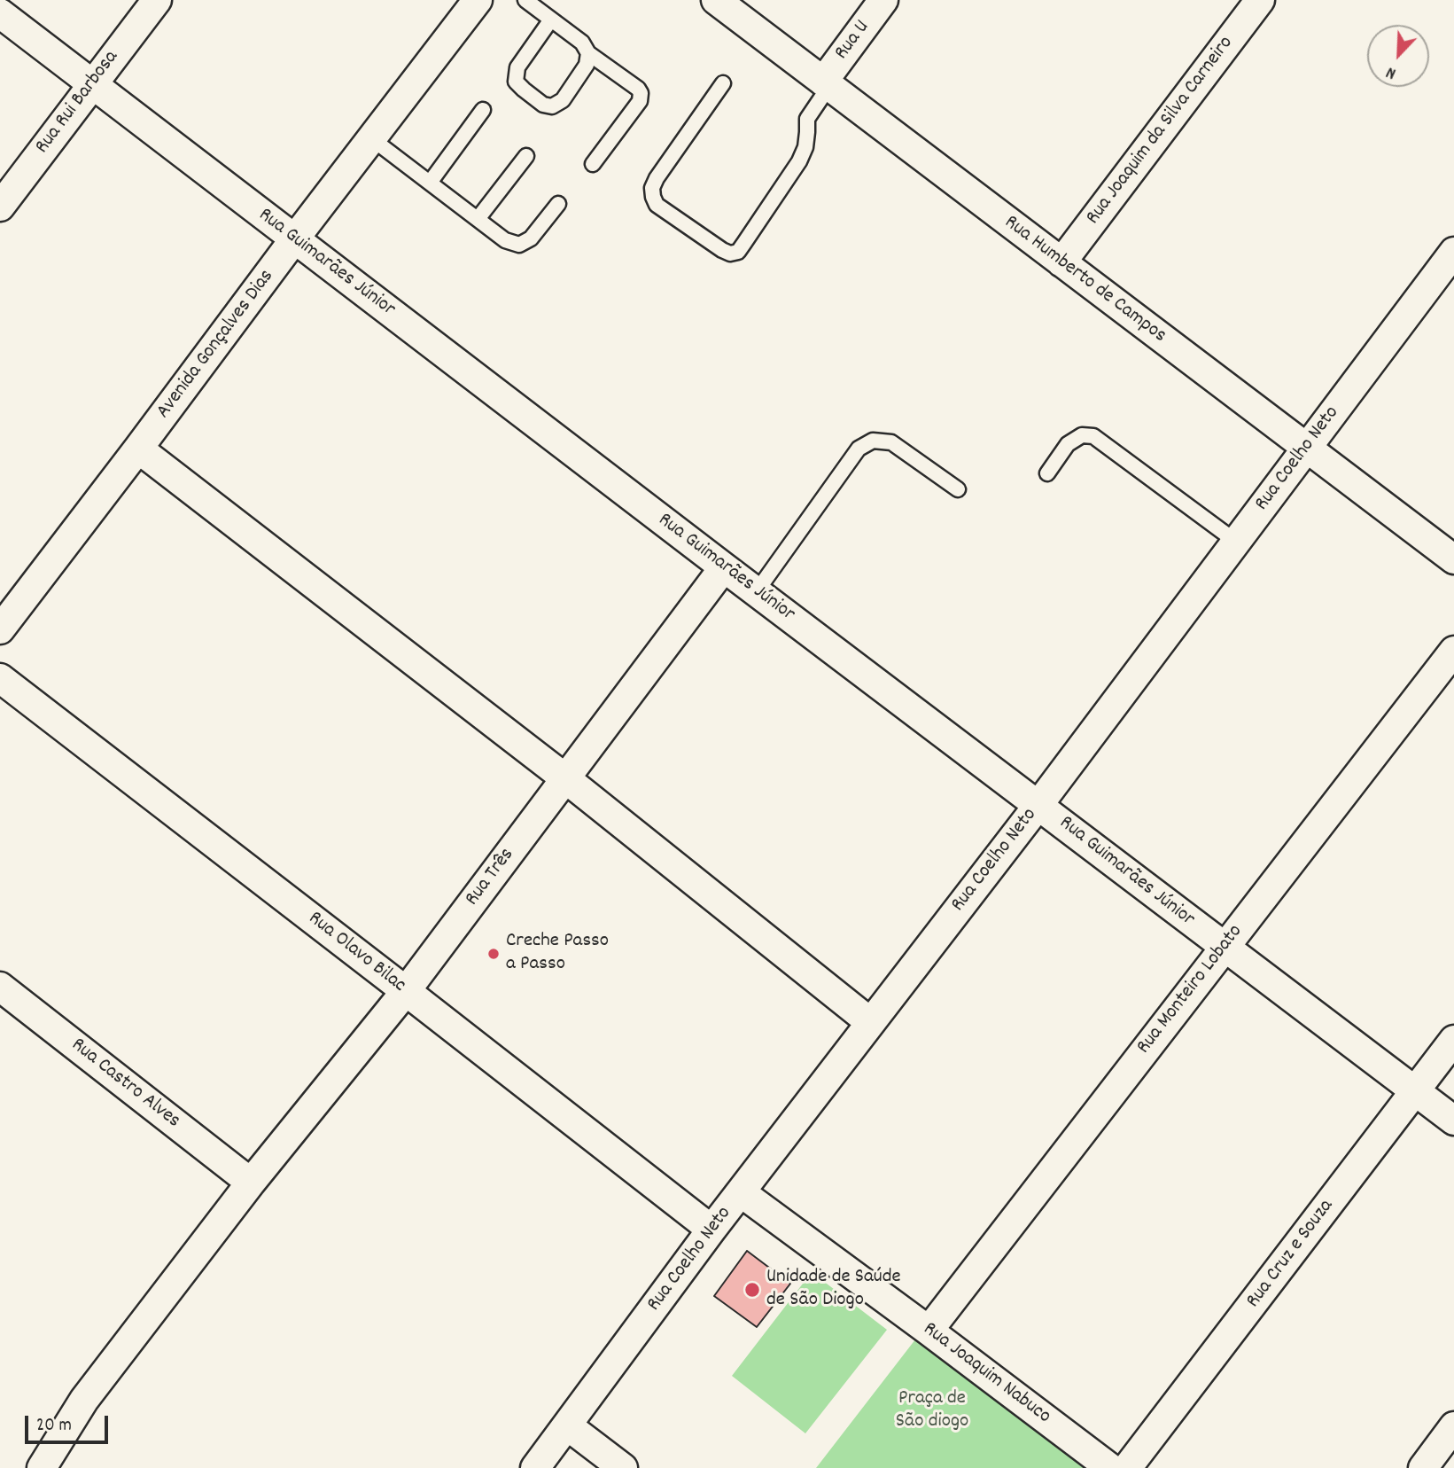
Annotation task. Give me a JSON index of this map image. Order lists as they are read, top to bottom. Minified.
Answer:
{"streets":{"street":["Rua U","Rua Rui Barbosa","Rua Joaquim da Silva Carneiro","Rua Guimarães Júnior","Rua Humberto de Campos","Avenida Gonçalves Dias","Rua Coelho Neto","Rua Três","Rua Olavo Bilac","Rua Monteiro Lobato","Rua Castro Alves","Rua Cruz e Souza","Rua Joaquim Nabuco"]},"crossings":[["Rua U","Rua Humberto de Campos"],["Rua Rui Barbosa","Rua Guimarães Júnior"],["Rua Joaquim da Silva Carneiro","Rua Humberto de Campos"],["Rua Guimarães Júnior","Avenida Gonçalves Dias"],["Rua Guimarães Júnior","Rua Coelho Neto"],["Rua Guimarães Júnior","Rua Três"],["Rua Guimarães Júnior","Rua Monteiro Lobato"],["Rua Guimarães Júnior","Rua Cruz e Souza"],["Rua Humberto de Campos","Rua Coelho Neto"],["Rua Coelho Neto","Rua Olavo Bilac"],["Rua Coelho Neto","Rua Joaquim Nabuco"],["Rua Três","Rua Olavo Bilac"],["Rua Três","Rua Castro Alves"],["Rua Monteiro Lobato","Rua Joaquim Nabuco"]],"parks":["Praça de São diogo"],"places":["Creche Passo a Passo","Unidade de Saúde de São Diogo"],"scale_bar":"20 m","north":"bottom left"}
